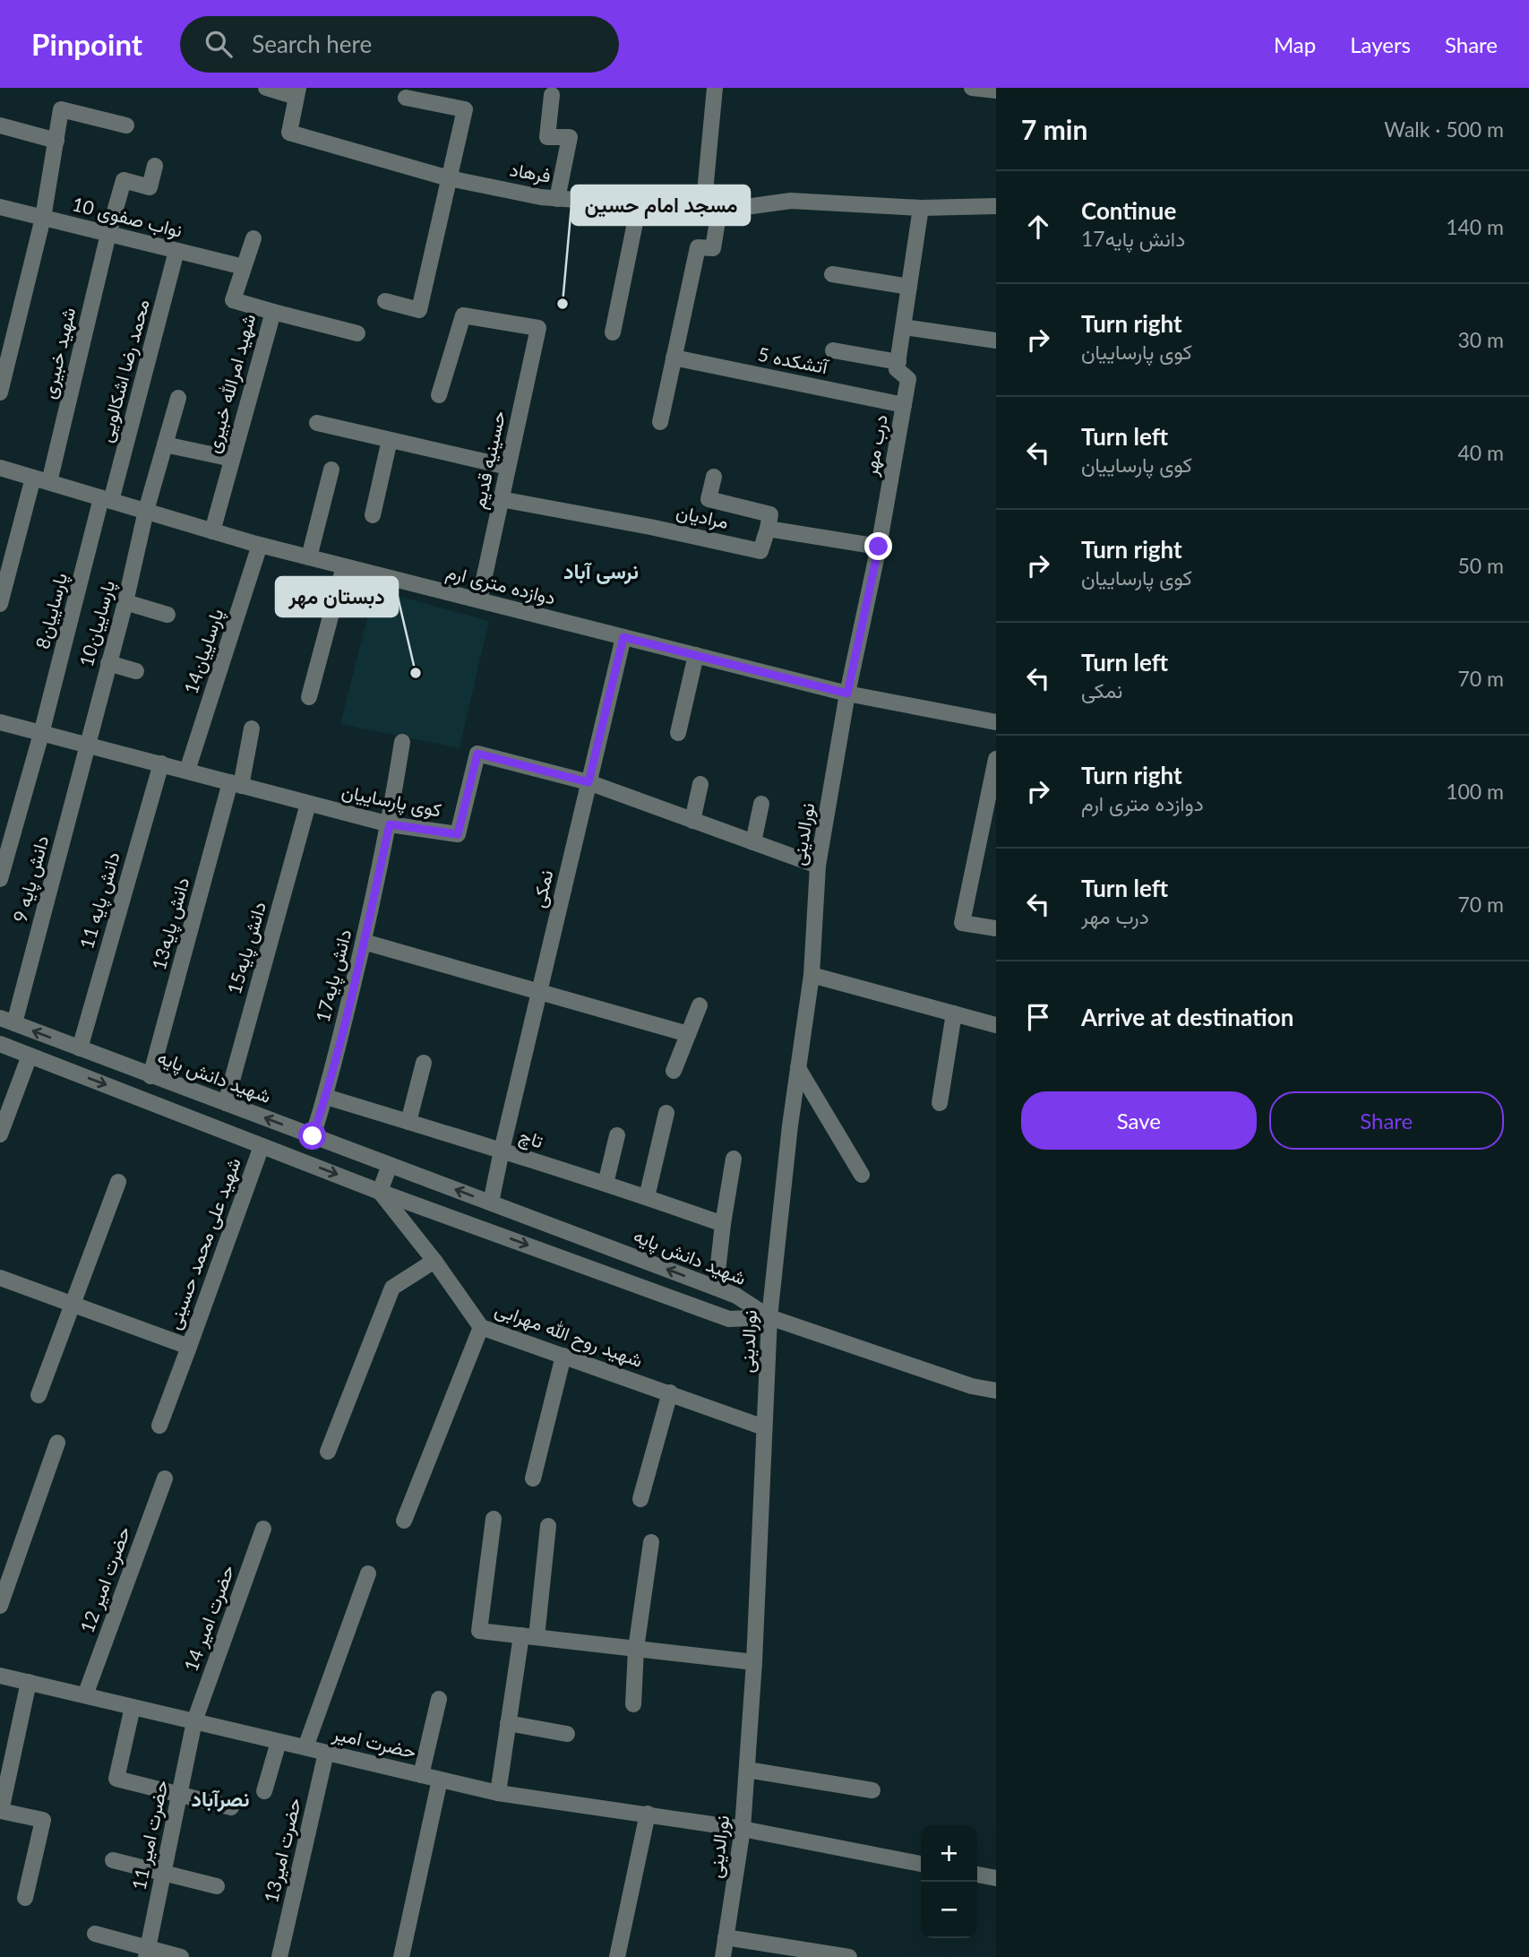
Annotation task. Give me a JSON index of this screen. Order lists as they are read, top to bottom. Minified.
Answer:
{"streets":{"street":["فرهاد","نواب صفوی 10","شهید خبیری","آتشکده 5","محمد رضا اشکالویی","شهید امرالله خبیری","درب مهر","حسینیه قدیم","مرادیان","دوازده متری ارم","پارساییان8","پارساییان10","پارساییان14","کوی پارساییان","نورالدینی","دانش پایه 9","نمکی","دانش پایه 11","دانش پایه13","دانش پایه15","دانش پایه17","شهید دانش پایه","تاچ","شهید علی محمد حسینی","شهید روح الله مهرابی","حضرت امیر 12","حضرت امیر 14","حضرت امیر","حضرت امیر 11","حضرت امیر13"]},"crossings":[["فرهاد","درب مهر"],["نواب صفوی 10","شهید خبیری"],["نواب صفوی 10","محمد رضا اشکالویی"],["نواب صفوی 10","شهید امرالله خبیری"],["شهید خبیری","دوازده متری ارم"],["آتشکده 5","درب مهر"],["محمد رضا اشکالویی","دوازده متری ارم"],["محمد رضا اشکالویی","پارساییان8"],["شهید امرالله خبیری","دوازده متری ارم"],["درب مهر","دوازده متری ارم"],["درب مهر","نورالدینی"],["حسینیه قدیم","مرادیان"],["حسینیه قدیم","دوازده متری ارم"],["دوازده متری ارم","پارساییان8"],["دوازده متری ارم","پارساییان10"],["دوازده متری ارم","پارساییان14"],["دوازده متری ارم","نورالدینی"],["دوازده متری ارم","نمکی"],["پارساییان8","کوی پارساییان"],["پارساییان10","کوی پارساییان"],["پارساییان10","دانش پایه 9"],["پارساییان14","کوی پارساییان"],["کوی پارساییان","نورالدینی"],["کوی پارساییان","دانش پایه 9"],["کوی پارساییان","نمکی"],["کوی پارساییان","دانش پایه 11"],["کوی پارساییان","دانش پایه13"],["کوی پارساییان","دانش پایه15"],["کوی پارساییان","دانش پایه17"],["نورالدینی","شهید دانش پایه"],["نورالدینی","شهید روح الله مهرابی"],["نورالدینی","حضرت امیر"],["دانش پایه 9","شهید دانش پایه"],["نمکی","شهید دانش پایه"],["نمکی","تاچ"],["دانش پایه 11","شهید دانش پایه"],["دانش پایه13","شهید دانش پایه"],["دانش پایه15","شهید دانش پایه"],["دانش پایه17","شهید دانش پایه"],["دانش پایه17","تاچ"],["حضرت امیر 12","حضرت امیر"],["حضرت امیر 14","حضرت امیر"],["حضرت امیر 14","حضرت امیر 11"],["حضرت امیر","حضرت امیر 11"],["حضرت امیر","حضرت امیر13"]],"districts":["نرسی آباد","نصرآباد"],"places":["مسجد امام حسین","دبستان مهر"],"page":{"header":"Pinpoint","search":"Search here","nav":["Map","Layers","Share"],"heading":["7 min","Walk · 500 m"],"list":[["Continue","دانش پایه17","140 m"],["Turn right","کوی پارساییان","30 m"],["Turn left","کوی پارساییان","40 m"],["Turn right","کوی پارساییان","50 m"],["Turn left","نمکی","70 m"],["Turn right","دوازده متری ارم","100 m"],["Turn left","درب مهر","70 m"],"Arrive at destination"],"buttons":["Save","Share"],"map_buttons":["+","−"]}}
